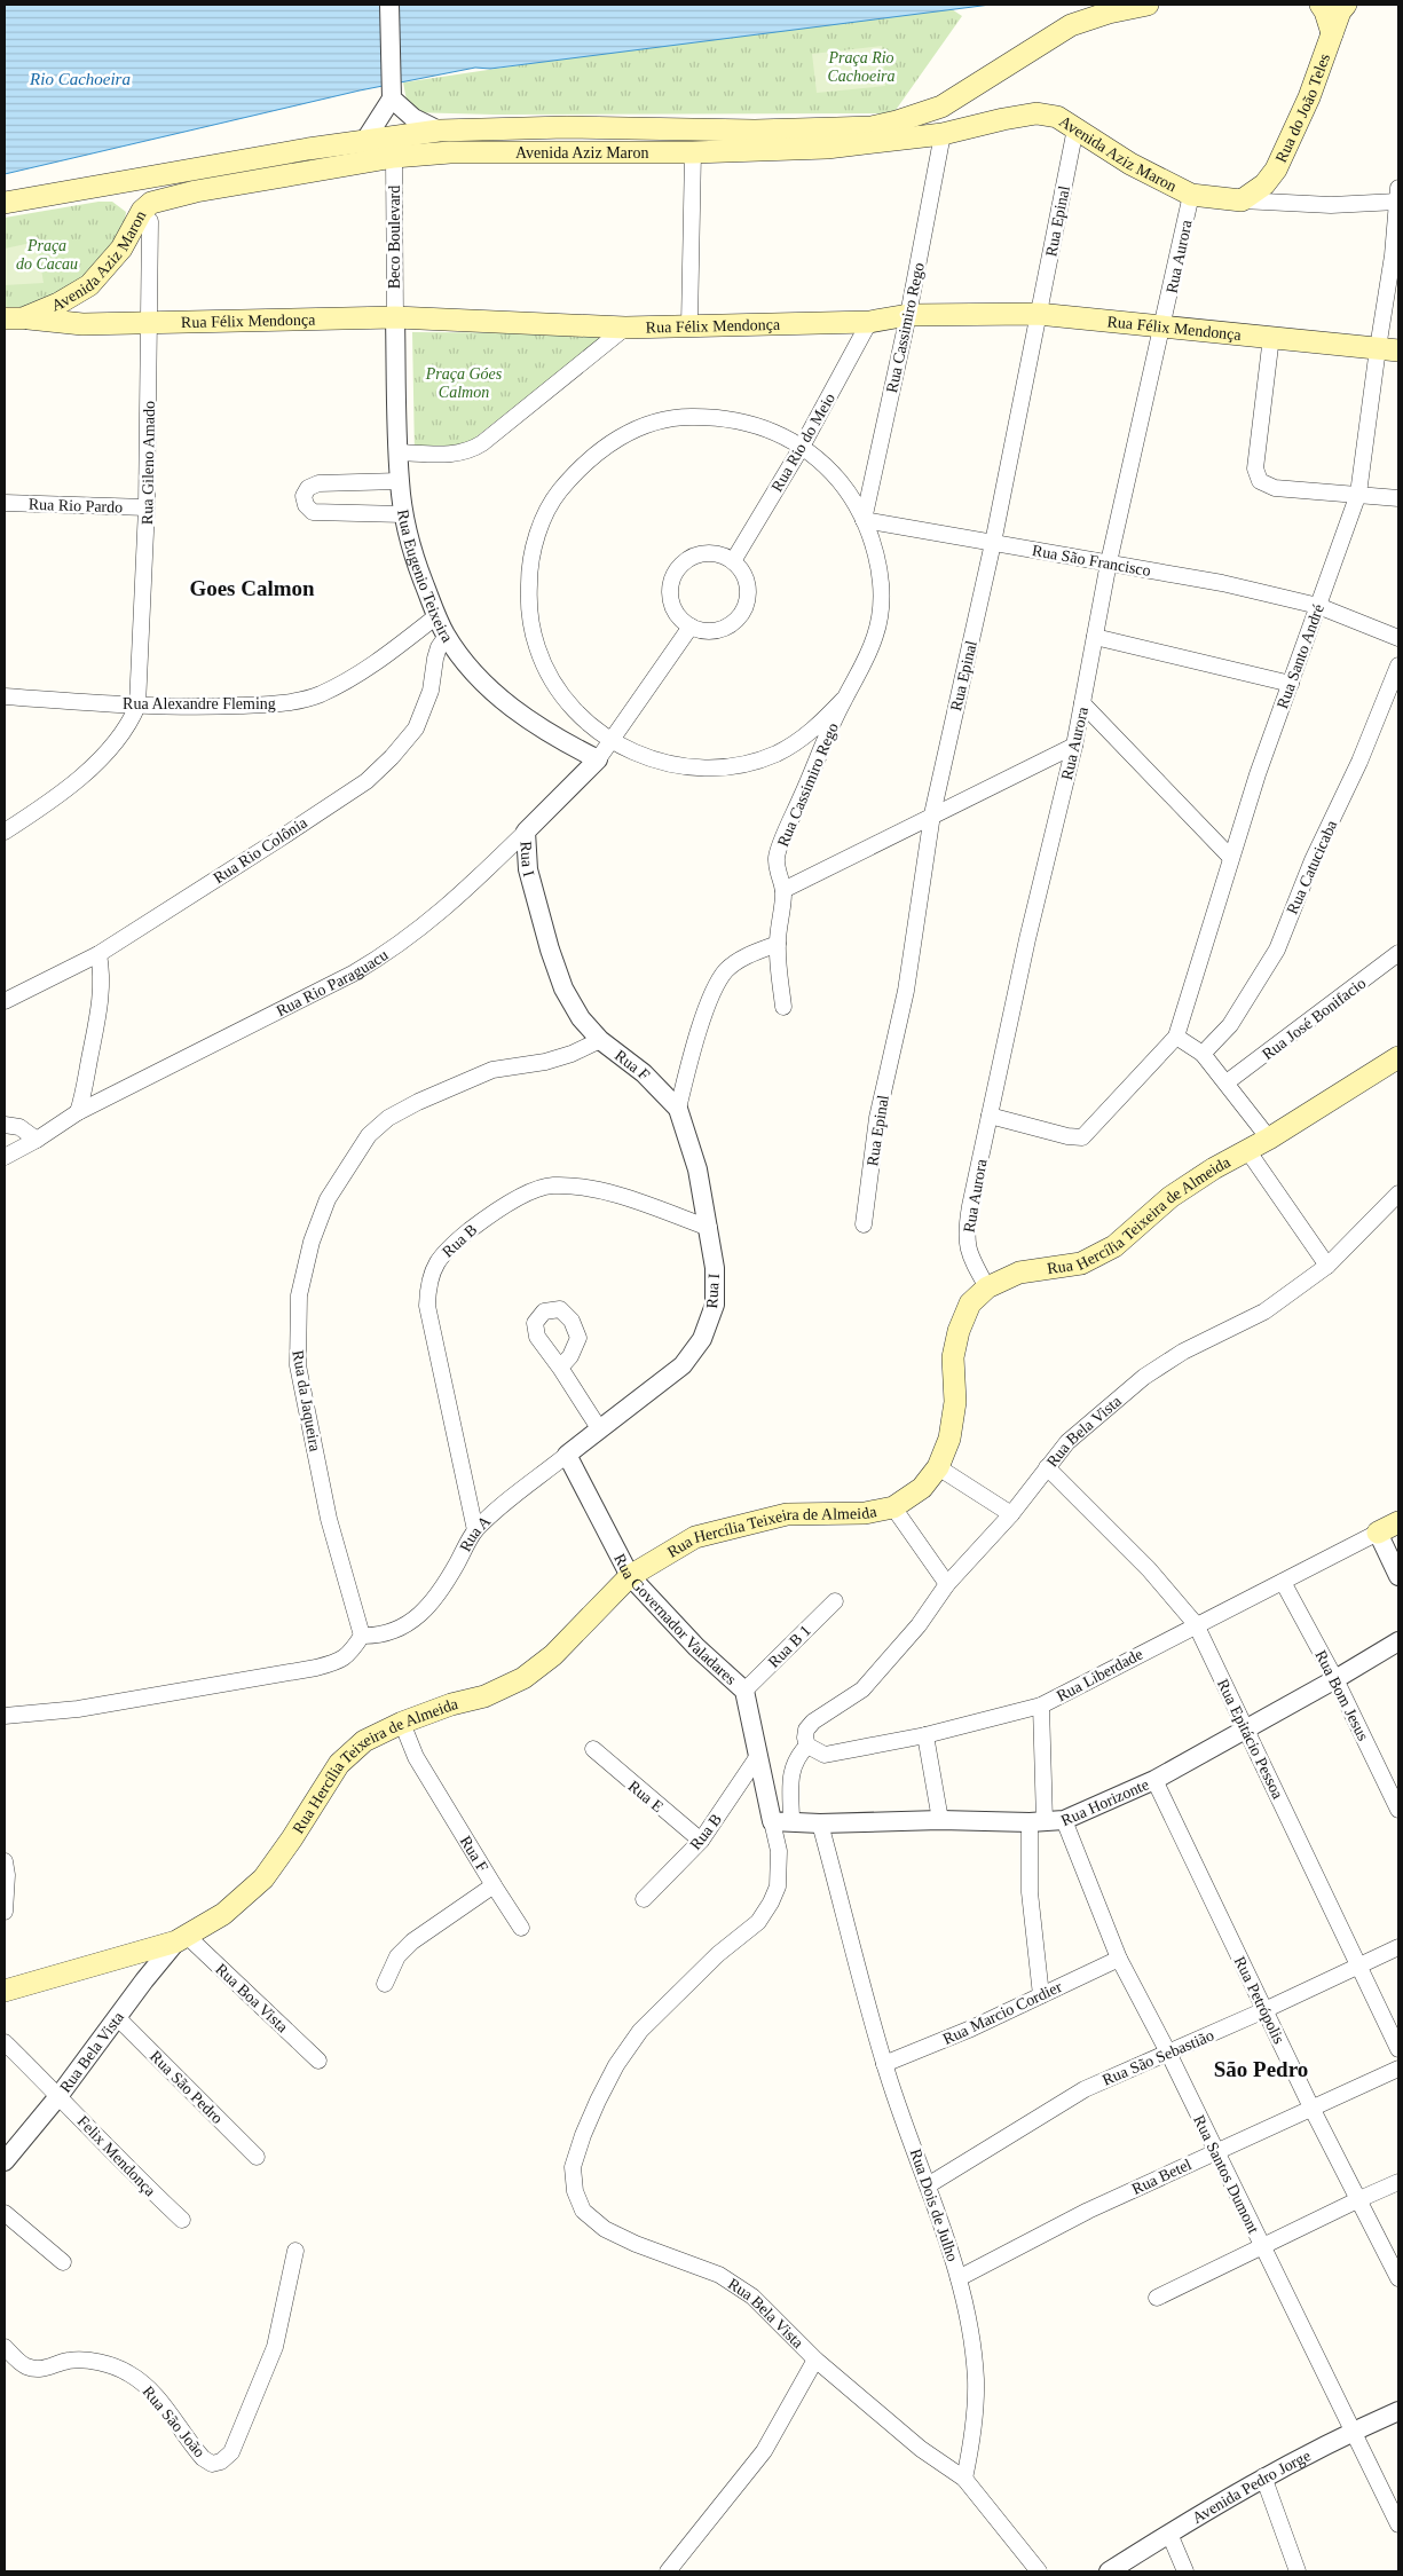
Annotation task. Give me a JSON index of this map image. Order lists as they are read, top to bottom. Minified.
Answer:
{"streets":{"main road":["Rua do João Teles","Avenida Aziz Maron","Rua Félix Mendonça","Rua Hercília Teixeira de Almeida","Rua Liberdade"],"street":["Rua Epinal","Beco Boulevard","Rua Aurora","Rua Cassimiro Rego","Rua Rio do Meio","Rua Gileno Amado","Rua Rio Pardo","Rua São Francisco","Rua Eugenio Teixeira","Rua Santo André","Rua Alexandre Fleming","Rua Rio Colônia","Rua I","Rua Catucicaba","Rua Rio Paraguacu","Rua José Bonifacio","Rua F","Rua B","Rua da Jaqueira","Rua Bela Vista","Rua A","Rua Governador Valadares","Rua B 1","Rua Bom Jesus","Rua Epitácio Pessoa","Rua E","Rua Horizonte","Rua Boa Vista","Rua Petrópolis","Rua Marcio Cordier","Rua São Sebastião","Rua São Pedro","Felix Mendonça","Rua Santos Dumont","Rua Betel","Rua Dois de Julho","Rua São João","Avenida Pedro Jorge"]},"crossings":[["Avenida Aziz Maron","Rua Epinal"],["Avenida Aziz Maron","Beco Boulevard"],["Avenida Aziz Maron","Rua Aurora"],["Avenida Aziz Maron","Rua Félix Mendonça"],["Avenida Aziz Maron","Rua Cassimiro Rego"],["Avenida Aziz Maron","Rua Gileno Amado"],["Rua Epinal","Rua Félix Mendonça"],["Rua Epinal","Rua São Francisco"],["Beco Boulevard","Rua Félix Mendonça"],["Beco Boulevard","Rua Eugenio Teixeira"],["Rua Aurora","Rua Félix Mendonça"],["Rua Aurora","Rua São Francisco"],["Rua Aurora","Rua Santo André"],["Rua Aurora","Rua Hercília Teixeira de Almeida"],["Rua Félix Mendonça","Rua Cassimiro Rego"],["Rua Félix Mendonça","Rua Rio do Meio"],["Rua Félix Mendonça","Rua Gileno Amado"],["Rua Félix Mendonça","Rua Eugenio Teixeira"],["Rua Félix Mendonça","Rua Santo André"],["Rua Cassimiro Rego","Rua Rio do Meio"],["Rua Cassimiro Rego","Rua São Francisco"],["Rua Cassimiro Rego","Rua Rio Paraguacu"],["Rua Gileno Amado","Rua Rio Pardo"],["Rua Gileno Amado","Rua Alexandre Fleming"],["Rua São Francisco","Rua Santo André"],["Rua Eugenio Teixeira","Rua Alexandre Fleming"],["Rua Eugenio Teixeira","Rua Rio Colônia"],["Rua Eugenio Teixeira","Rua Rio Paraguacu"],["Rua I","Rua Rio Paraguacu"],["Rua I","Rua F"],["Rua I","Rua B"],["Rua I","Rua A"],["Rua F","Rua Hercília Teixeira de Almeida"],["Rua F","Rua da Jaqueira"],["Rua Hercília Teixeira de Almeida","Rua Bela Vista"],["Rua Hercília Teixeira de Almeida","Rua Governador Valadares"],["Rua Hercília Teixeira de Almeida","Rua Boa Vista"],["Rua B","Rua A"],["Rua B","Rua Governador Valadares"],["Rua B","Rua E"],["Rua da Jaqueira","Rua A"],["Rua Bela Vista","Rua Governador Valadares"],["Rua Bela Vista","Rua Liberdade"],["Rua Bela Vista","Rua Epitácio Pessoa"],["Rua Bela Vista","Rua Horizonte"],["Rua Bela Vista","Rua Boa Vista"],["Rua Bela Vista","Rua São Pedro"],["Rua Bela Vista","Felix Mendonça"],["Rua Bela Vista","Rua Dois de Julho"],["Rua A","Rua Governador Valadares"],["Rua Governador Valadares","Rua B 1"],["Rua Governador Valadares","Rua Horizonte"],["Rua Liberdade","Rua Bom Jesus"],["Rua Liberdade","Rua Epitácio Pessoa"],["Rua Bom Jesus","Rua Horizonte"],["Rua Epitácio Pessoa","Rua Horizonte"],["Rua Epitácio Pessoa","Rua São Sebastião"],["Rua Horizonte","Rua Petrópolis"],["Rua Horizonte","Rua Santos Dumont"],["Rua Horizonte","Rua Dois de Julho"],["Rua Petrópolis","Rua São Sebastião"],["Rua Petrópolis","Rua Betel"],["Rua Marcio Cordier","Rua Santos Dumont"],["Rua Marcio Cordier","Rua Dois de Julho"],["Rua São Sebastião","Rua Santos Dumont"],["Rua São Sebastião","Rua Dois de Julho"],["Rua Santos Dumont","Rua Betel"],["Rua Santos Dumont","Avenida Pedro Jorge"],["Rua Betel","Rua Dois de Julho"]],"districts":["Goes Calmon","São Pedro"],"water":["Rio Cachoeira"],"parks":["Praça Rio Cachoeira","Praça do Cacau","Praça Góes Calmon"]}
